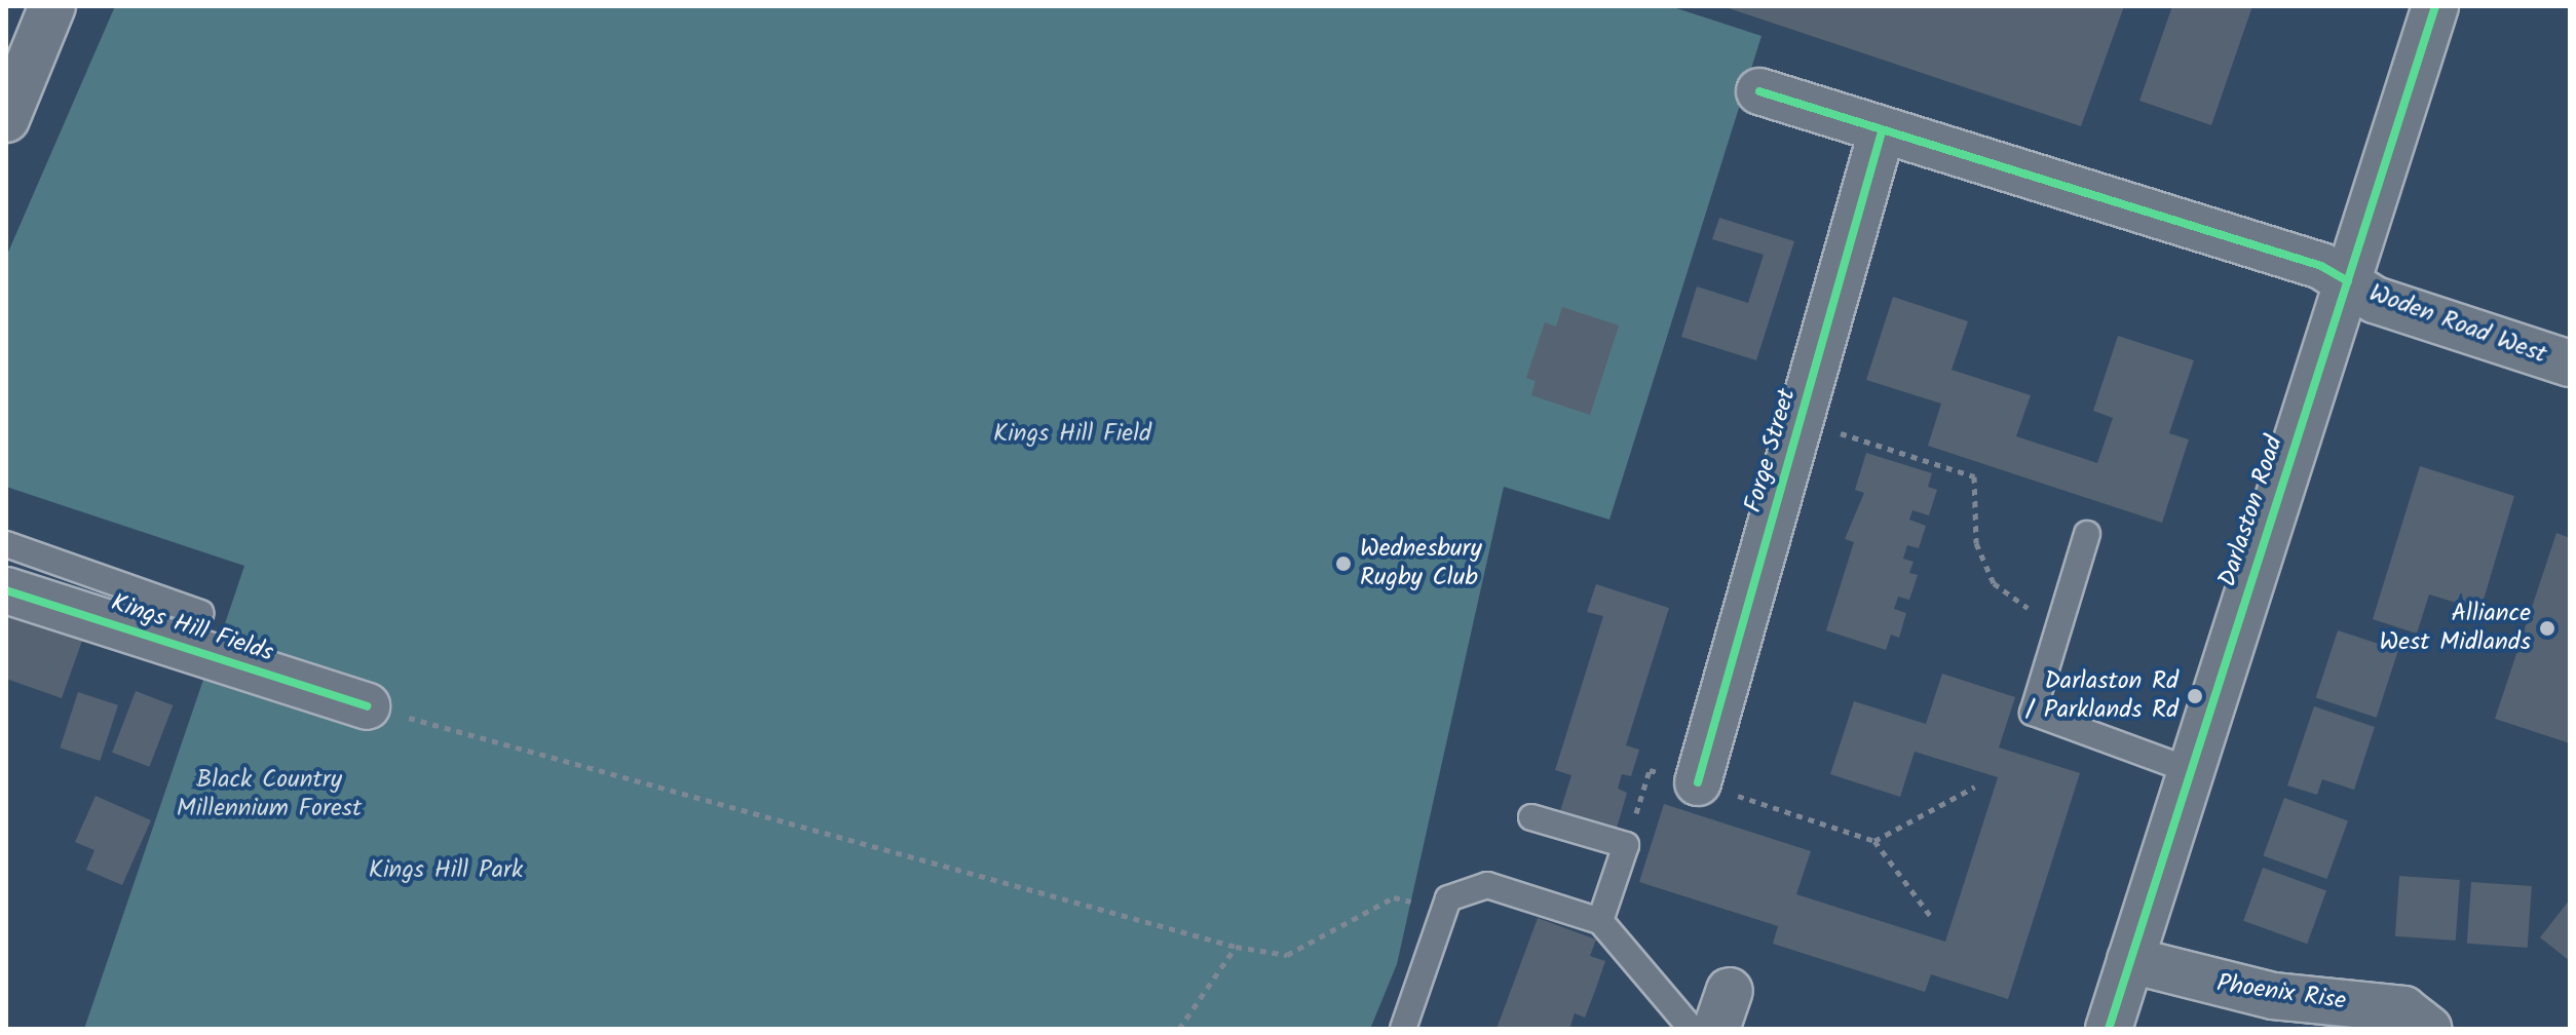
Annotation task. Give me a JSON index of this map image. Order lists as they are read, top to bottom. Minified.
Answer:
{"streets":{"street":["Woden Road West","Forge Street","Darlaston Road","Kings Hill Fields","Phoenix Rise"]},"crossings":[["Woden Road West","Darlaston Road"],["Darlaston Road","Phoenix Rise"]],"parks":["Kings Hill Field","Black Country Millennium Forest","Kings Hill Park"],"places":["Wednesbury Rugby Club","Alliance West Midlands","Darlaston Rd / Parklands Rd"]}
